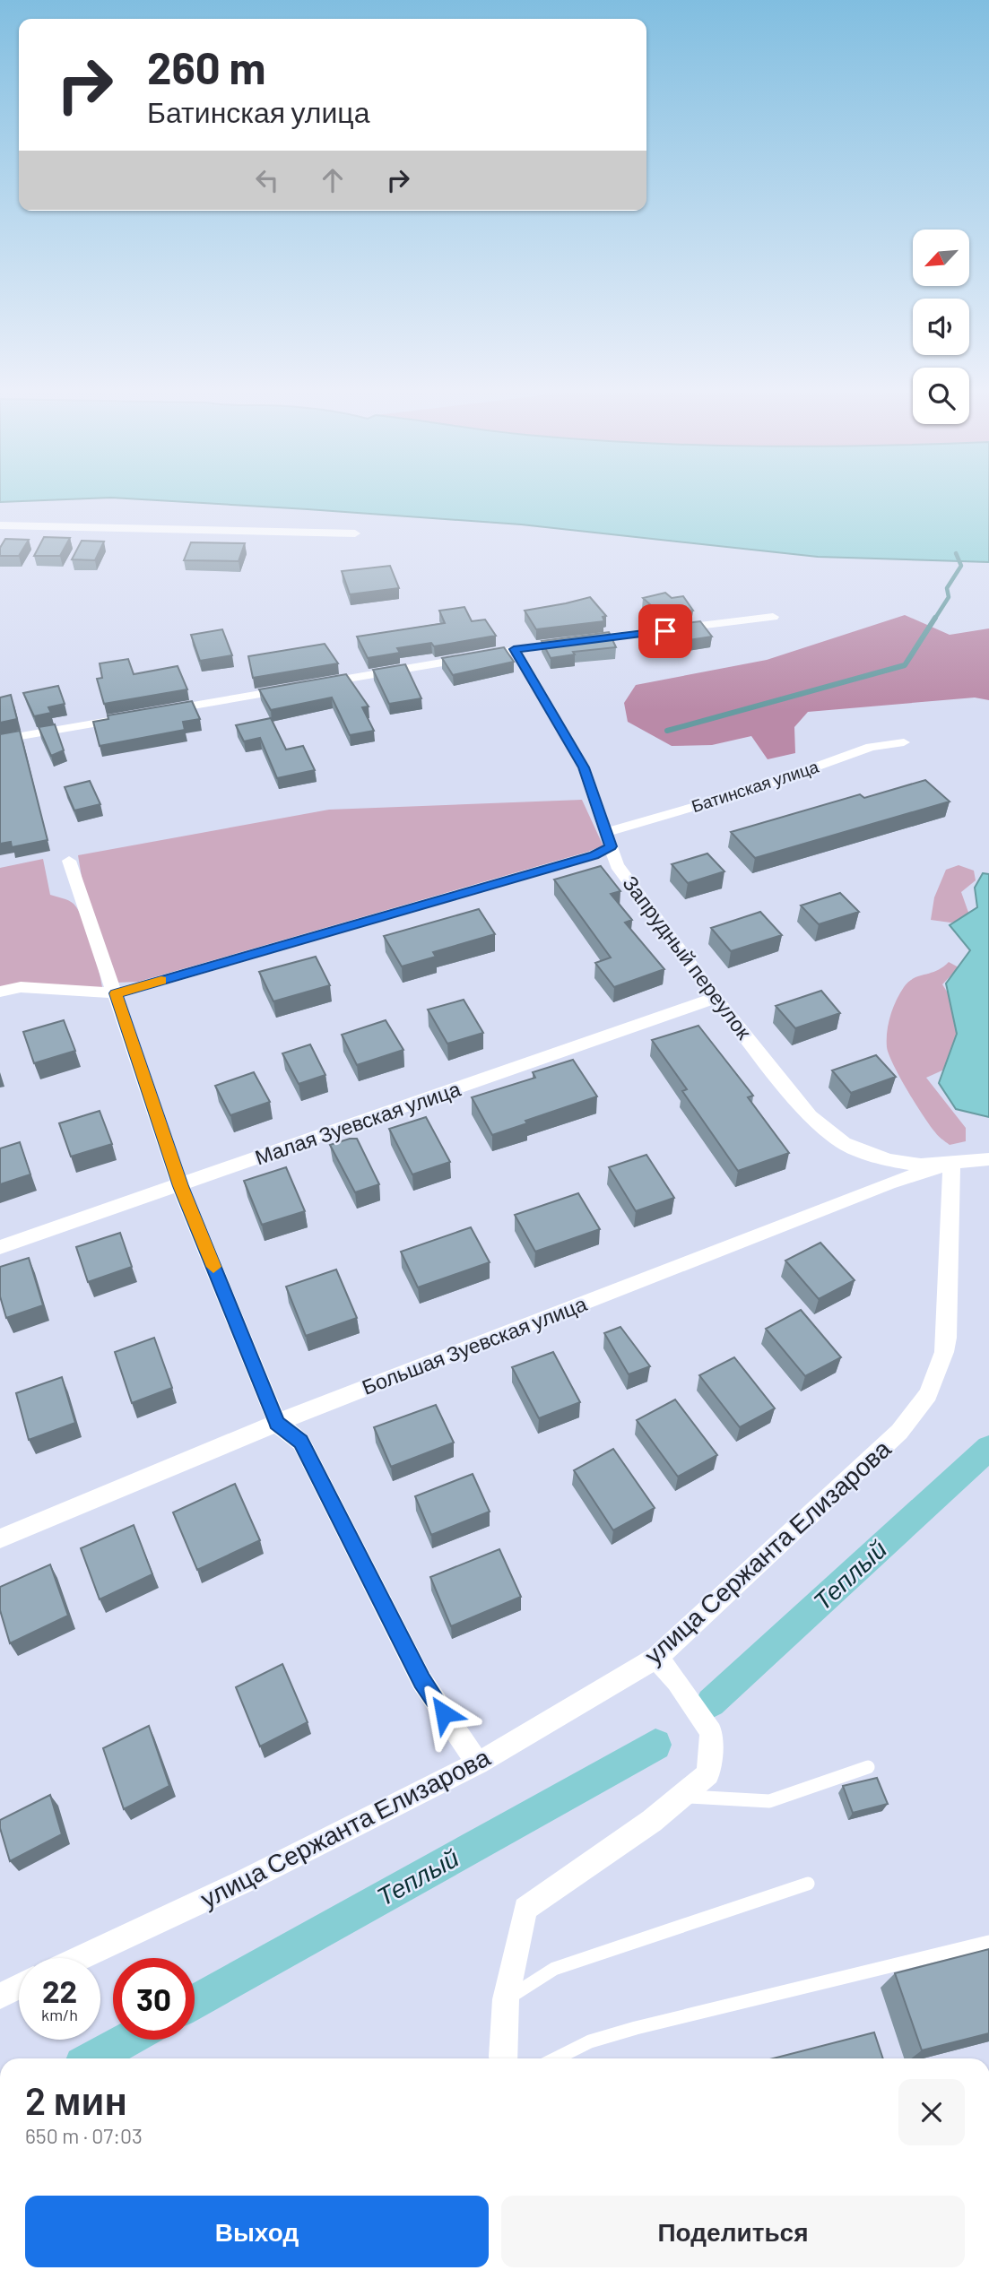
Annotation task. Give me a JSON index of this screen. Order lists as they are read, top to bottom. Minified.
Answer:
{"streets":{"street":["Батинская улица","Запрудный переулок","Малая Зуевская улица","Большая Зуевская улица","улица Сержанта Елизарова"]},"crossings":[["Батинская улица","Запрудный переулок"],["Запрудный переулок","Малая Зуевская улица"],["Запрудный переулок","Большая Зуевская улица"],["Запрудный переулок","улица Сержанта Елизарова"],["Большая Зуевская улица","улица Сержанта Елизарова"]],"water":["Теплый"],"north":"bottom left","page":{"turn":["260 m","Батинская улица"],"speed":"22 km/h","limit":"30","heading":["2 мин","650 m · 07:03"],"buttons":["Выход","Поделиться"]}}
